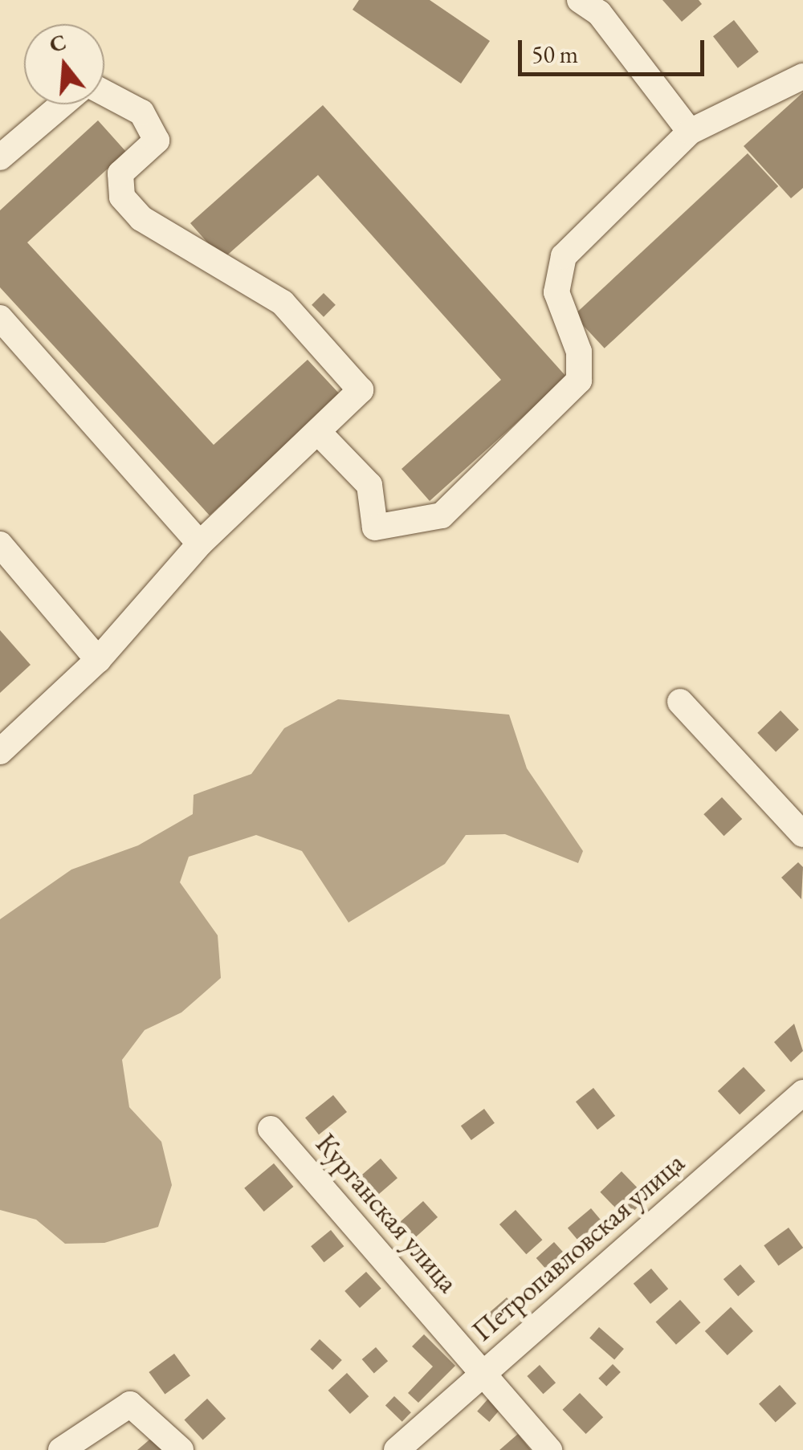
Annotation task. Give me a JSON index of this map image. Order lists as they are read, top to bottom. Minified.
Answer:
{"streets":{"street":["Курганская улица","Петропавловская улица"]},"crossings":[["Курганская улица","Петропавловская улица"]],"scale_bar":"50 m","north":"top"}
